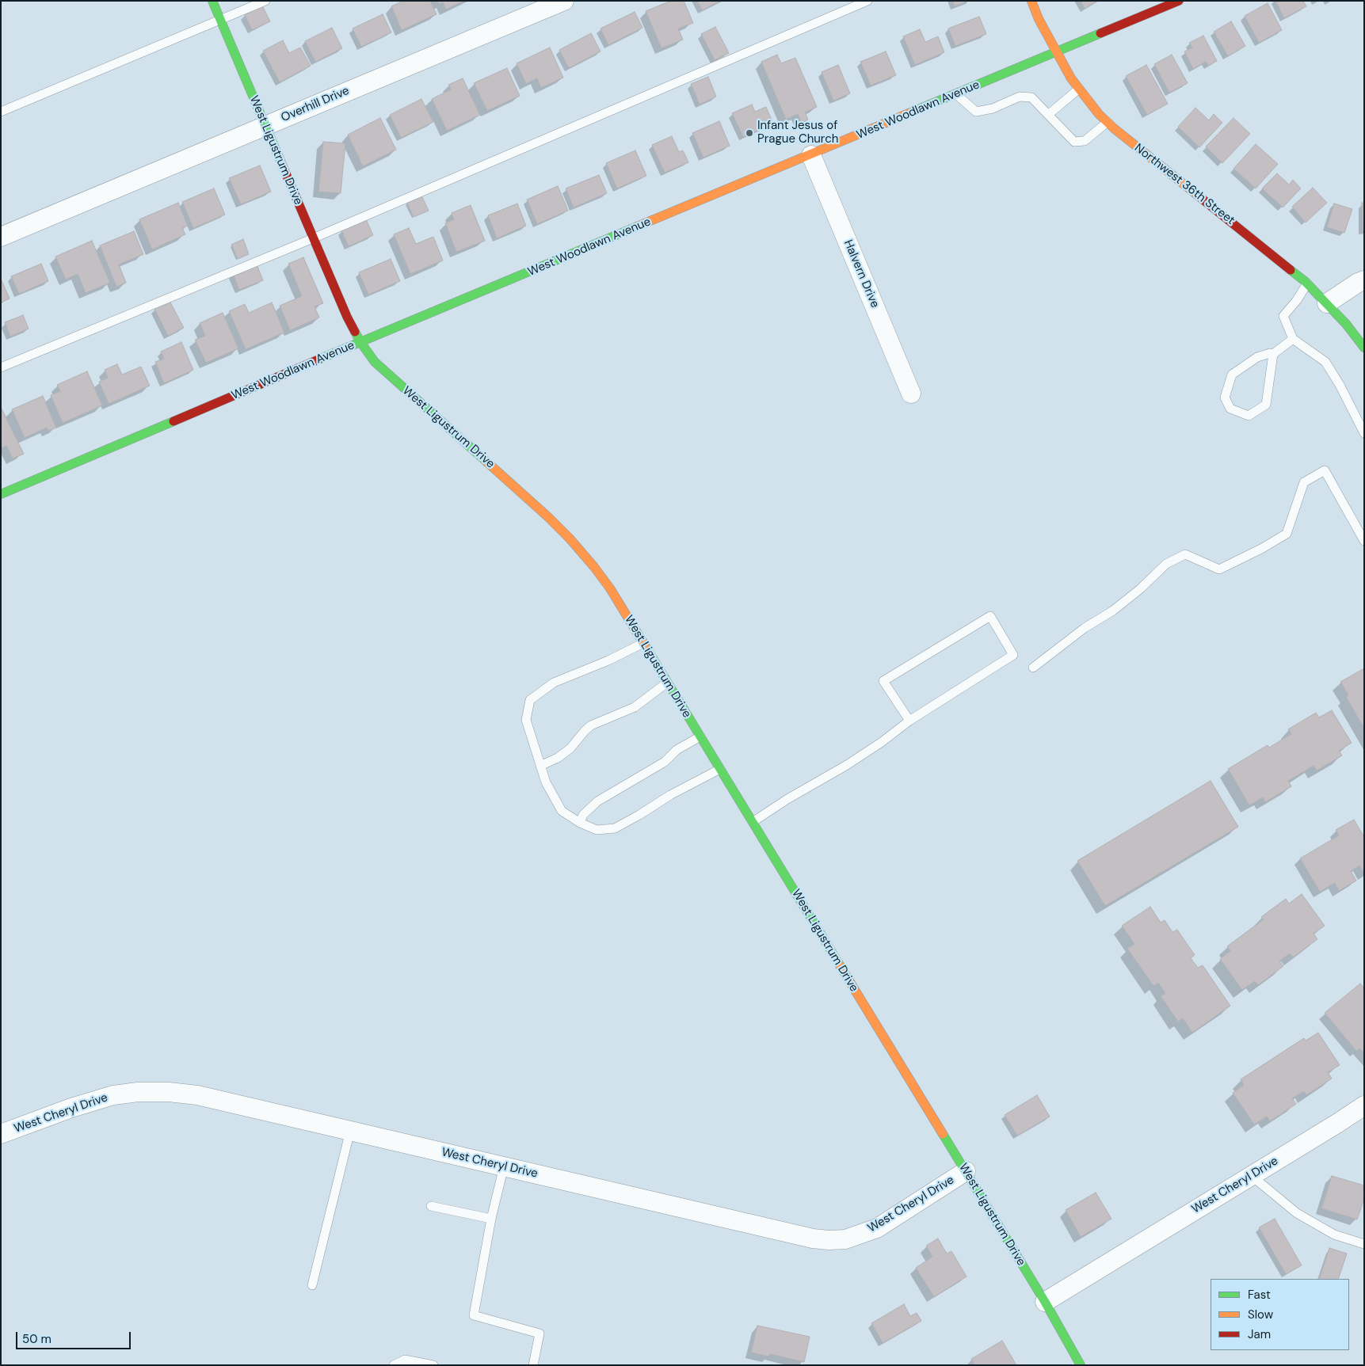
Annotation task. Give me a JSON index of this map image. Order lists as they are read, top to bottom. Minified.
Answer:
{"streets":{"street":["Overhill Drive","West Woodlawn Avenue","West Ligustrum Drive","Northwest 36th Street","Halvern Drive","West Cheryl Drive"]},"crossings":[["Overhill Drive","West Ligustrum Drive"],["West Woodlawn Avenue","West Ligustrum Drive"],["West Woodlawn Avenue","Northwest 36th Street"],["West Woodlawn Avenue","Halvern Drive"],["West Ligustrum Drive","West Cheryl Drive"]],"places":["Infant Jesus of Prague Church"],"legend":["Fast","Slow","Jam"],"scale_bar":"50 m"}
